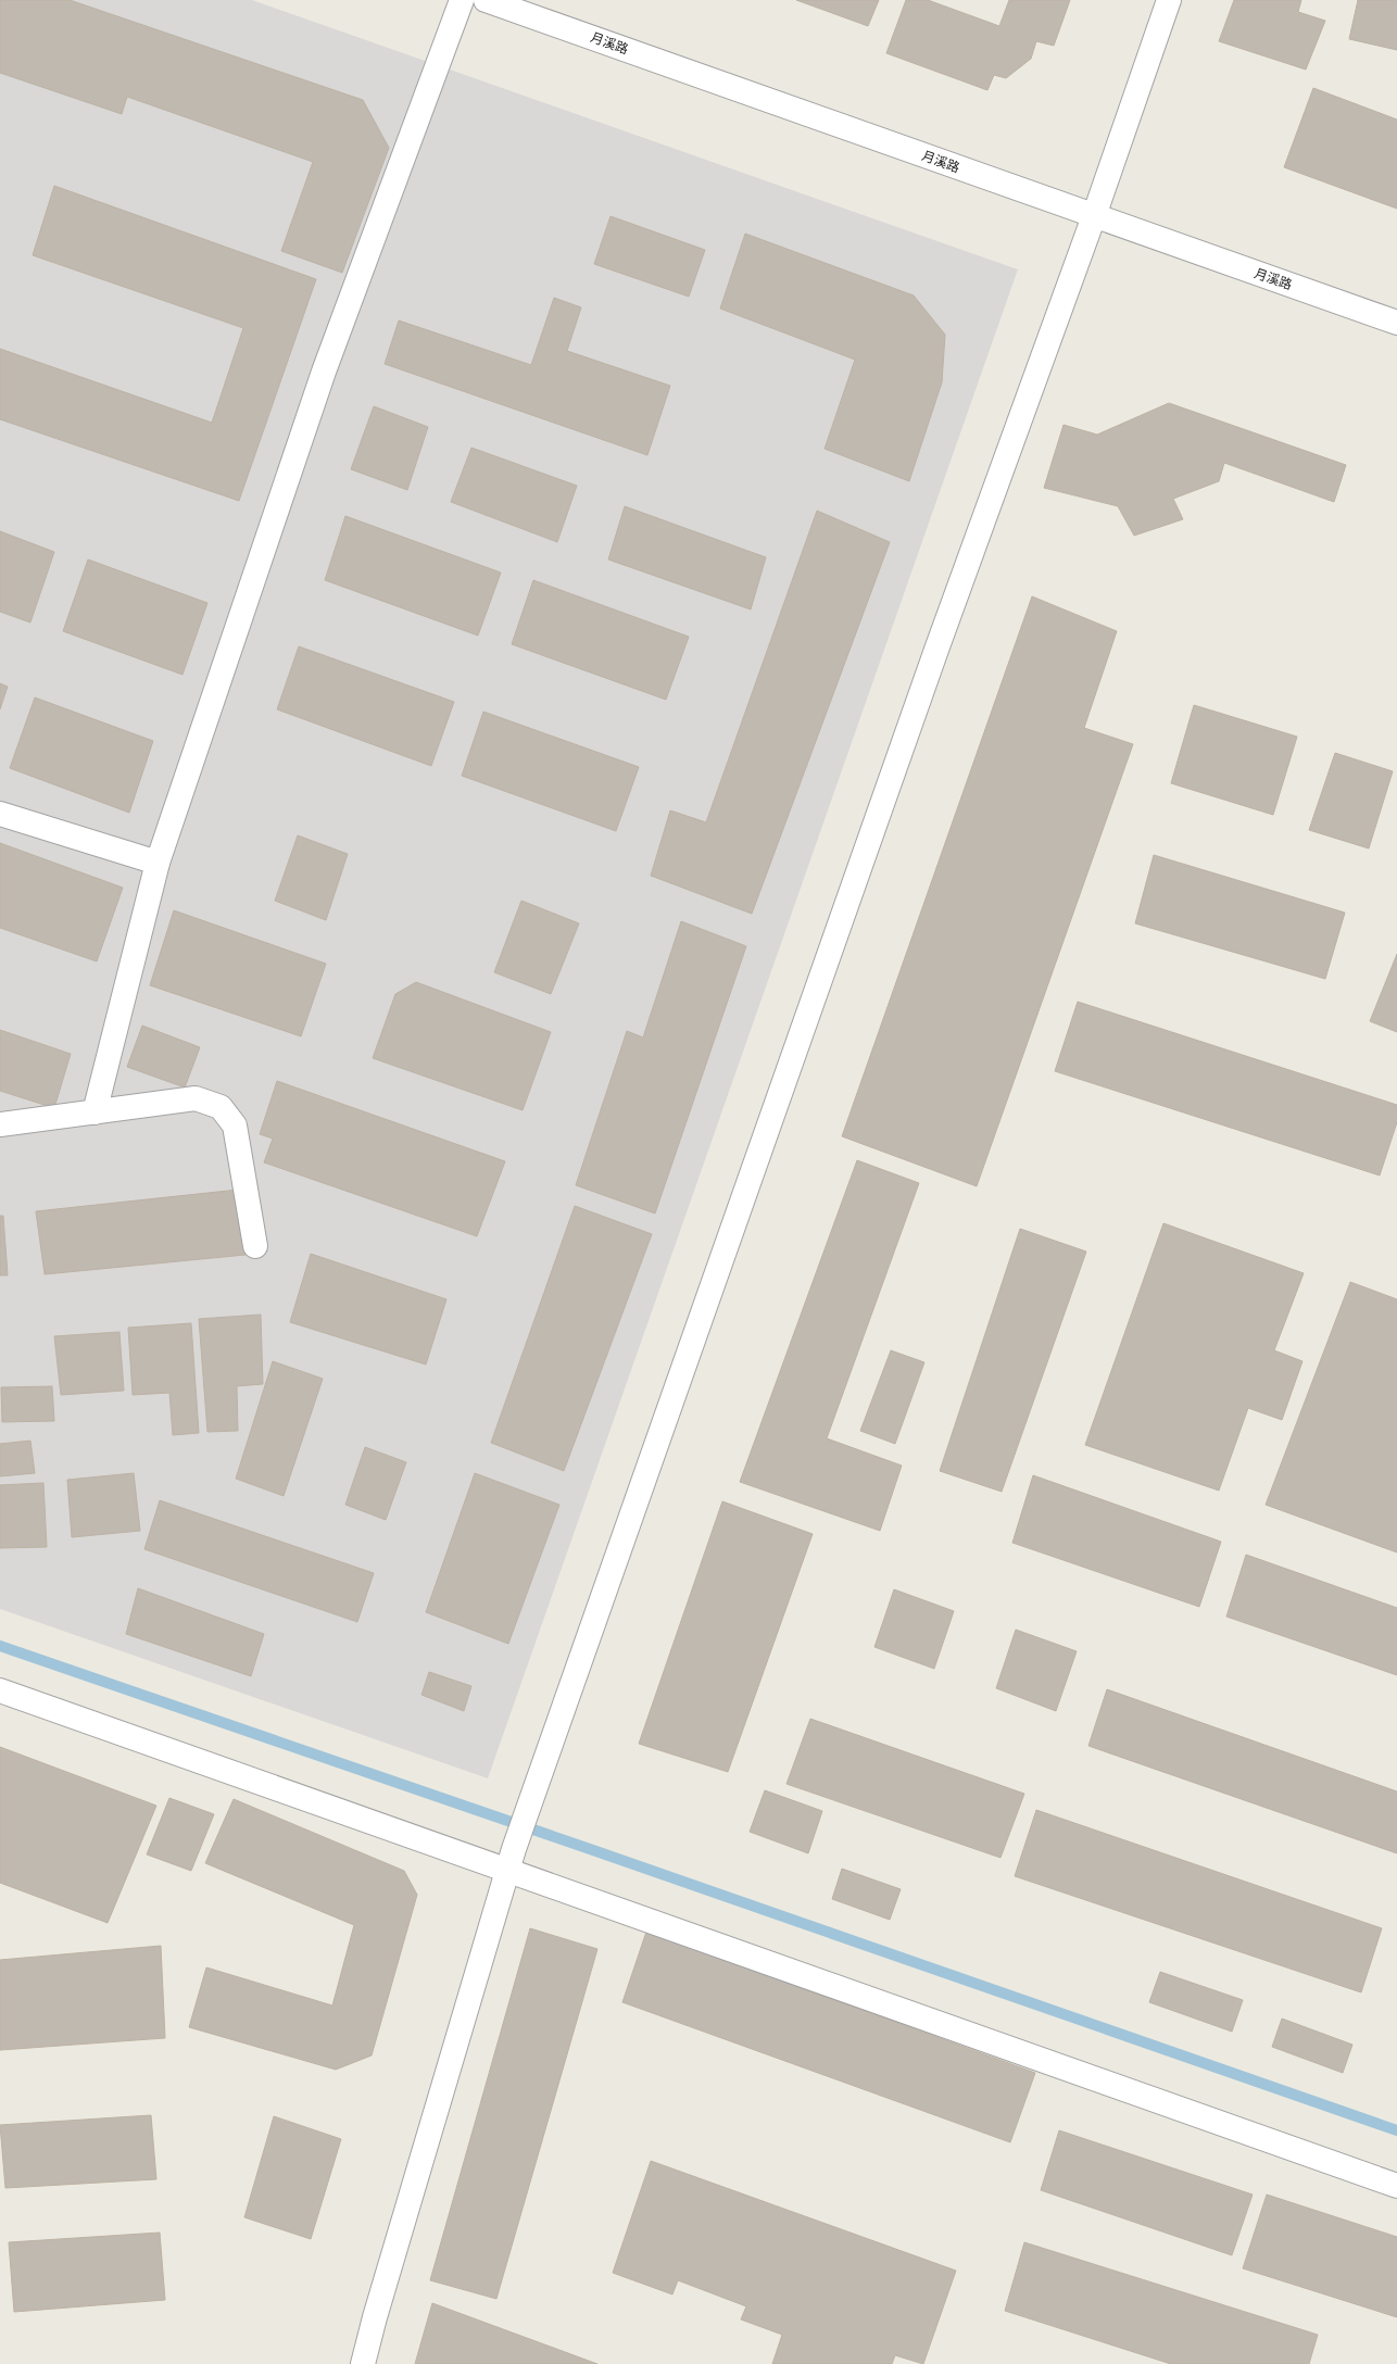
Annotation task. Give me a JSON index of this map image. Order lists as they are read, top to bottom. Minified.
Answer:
{"streets":{"street":["月溪路"]}}
